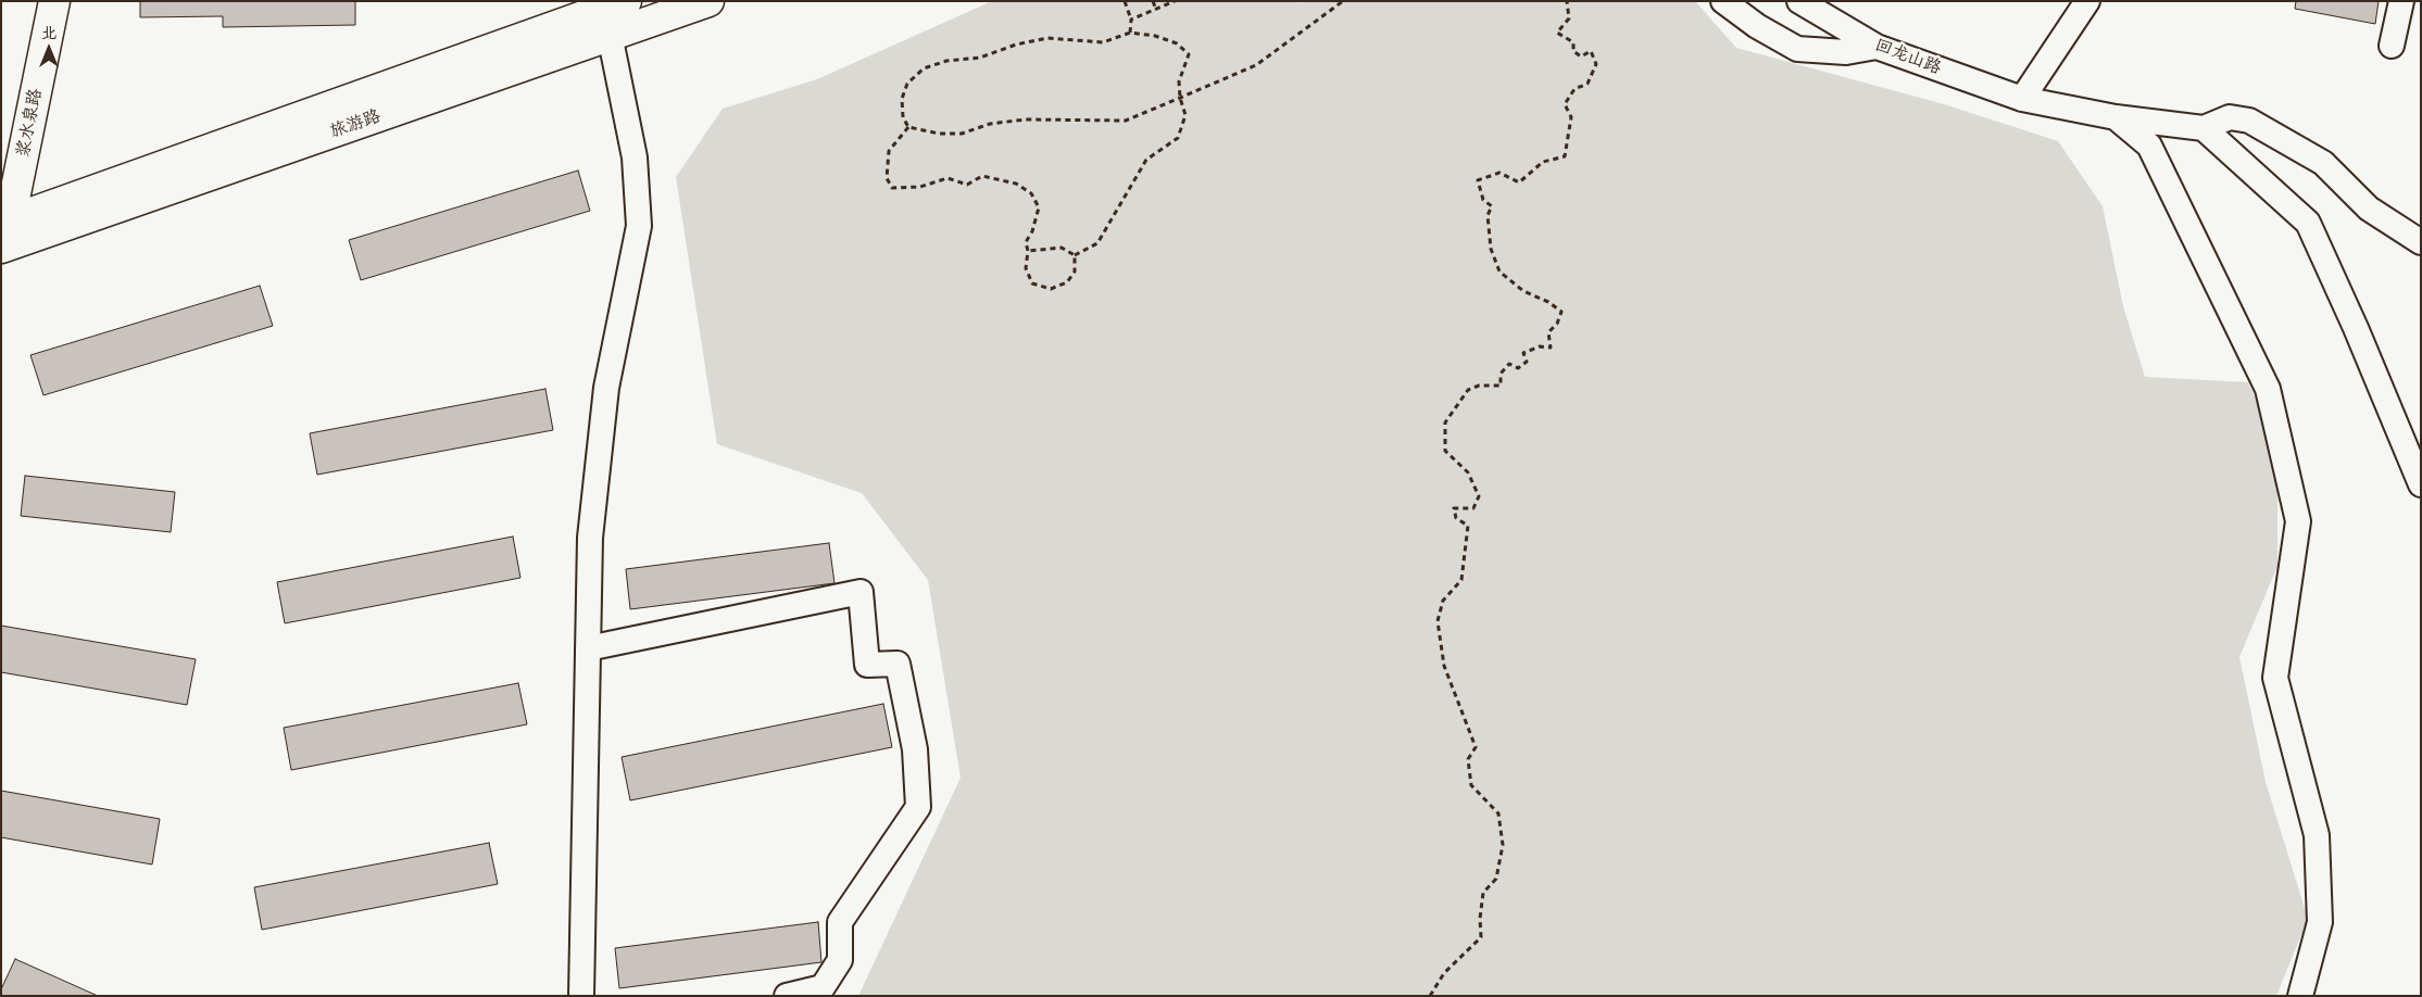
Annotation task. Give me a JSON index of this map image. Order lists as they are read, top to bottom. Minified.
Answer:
{"streets":{"main road":["浆水泉路","旅游路"],"street":["回龙山路"]},"crossings":[["浆水泉路","旅游路"]],"north":"top"}
